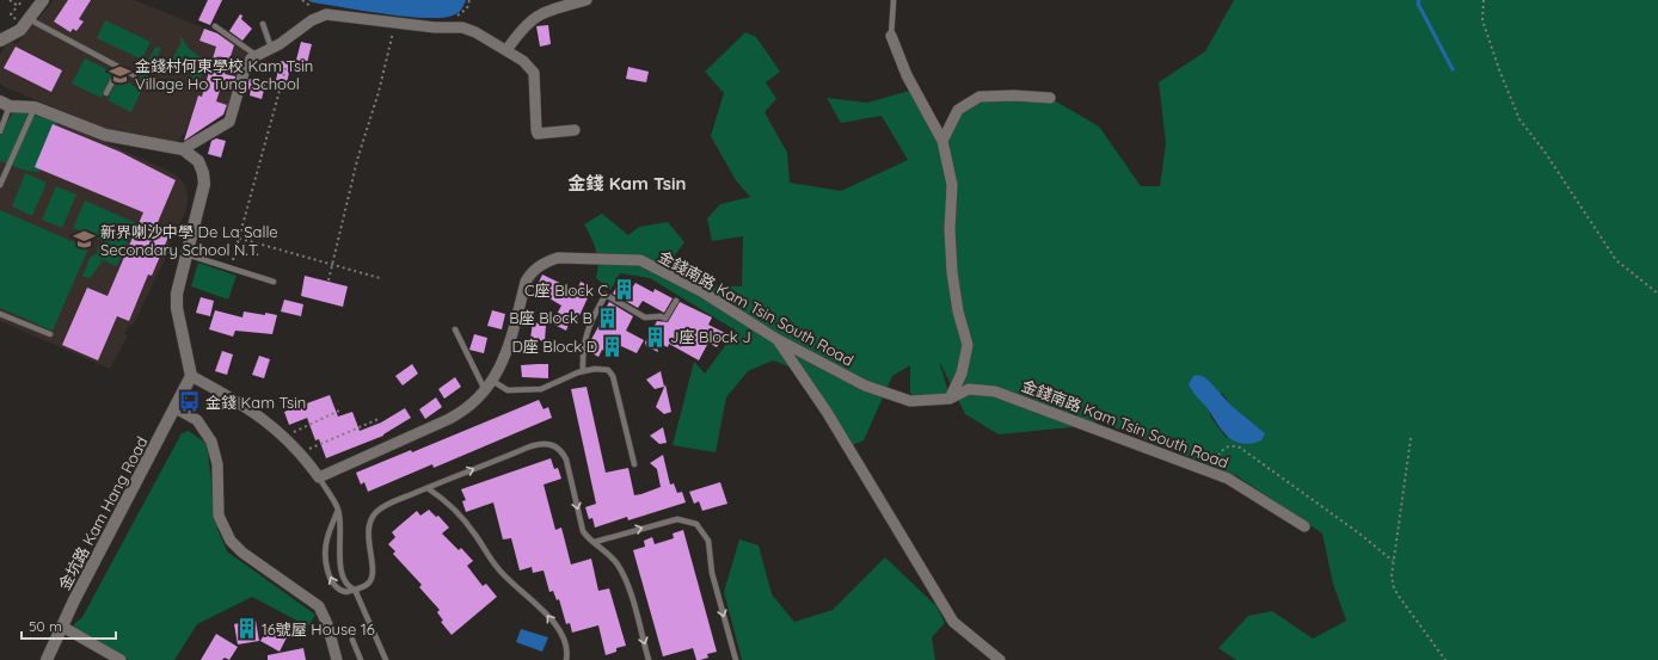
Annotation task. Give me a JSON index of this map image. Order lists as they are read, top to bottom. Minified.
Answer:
{"streets":{"street":["金錢南路 Kam Tsin South Road","金坑路 Kam Hang Road"]},"districts":["金錢 Kam Tsin"],"places":{"school or university":["金錢村何東學校 Kam Tsin Village Ho Tung School","新界喇沙中學 De La Salle Secondary School N.T."],"building":["C座 Block C","B座 Block B","J座 Block J","D座 Block D","16號屋 House 16"],"bus stop":["金錢 Kam Tsin"]},"scale_bar":"50 m"}
